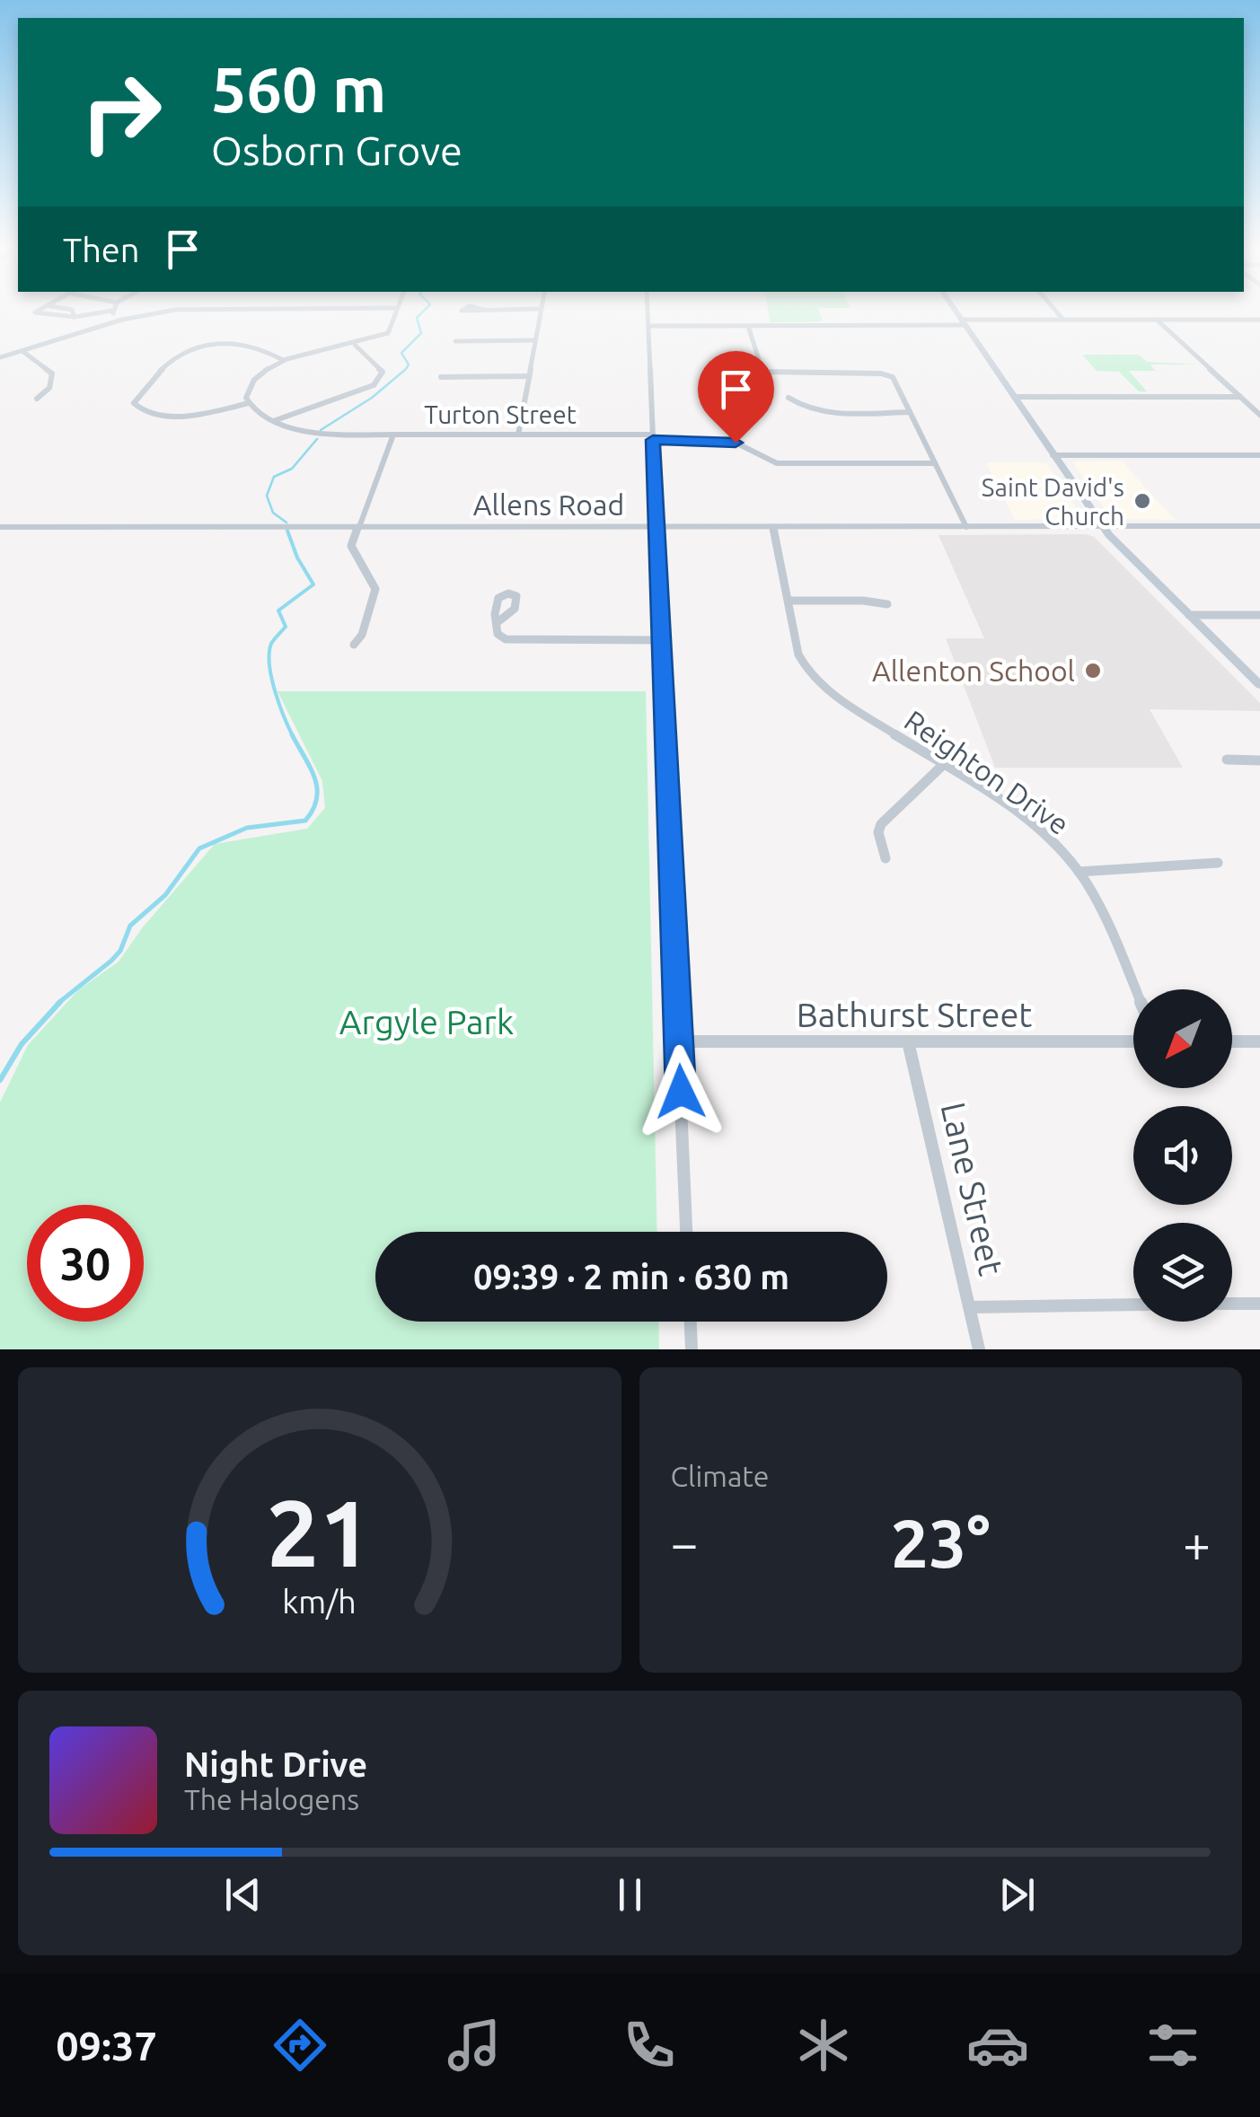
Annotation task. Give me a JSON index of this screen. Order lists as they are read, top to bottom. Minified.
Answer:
{"streets":{"street":["Turton Street","Allens Road","Reighton Drive","Bathurst Street","Lane Street"]},"crossings":[["Turton Street","Allens Road"],["Allens Road","Reighton Drive"],["Bathurst Street","Lane Street"]],"parks":["Argyle Park"],"places":["Saint David's Church","Allenton School"],"north":"bottom left","page":{"turn":["560 m","Osborn Grove"],"then":"Then","limit":"30","trip":"09:39 · 2 min · 630 m","tile":"Climate","heat":["−","23°","+"],"song":["Night Drive","The Halogens"],"tabs":"09:37","gauge":["21","km/h"]}}
